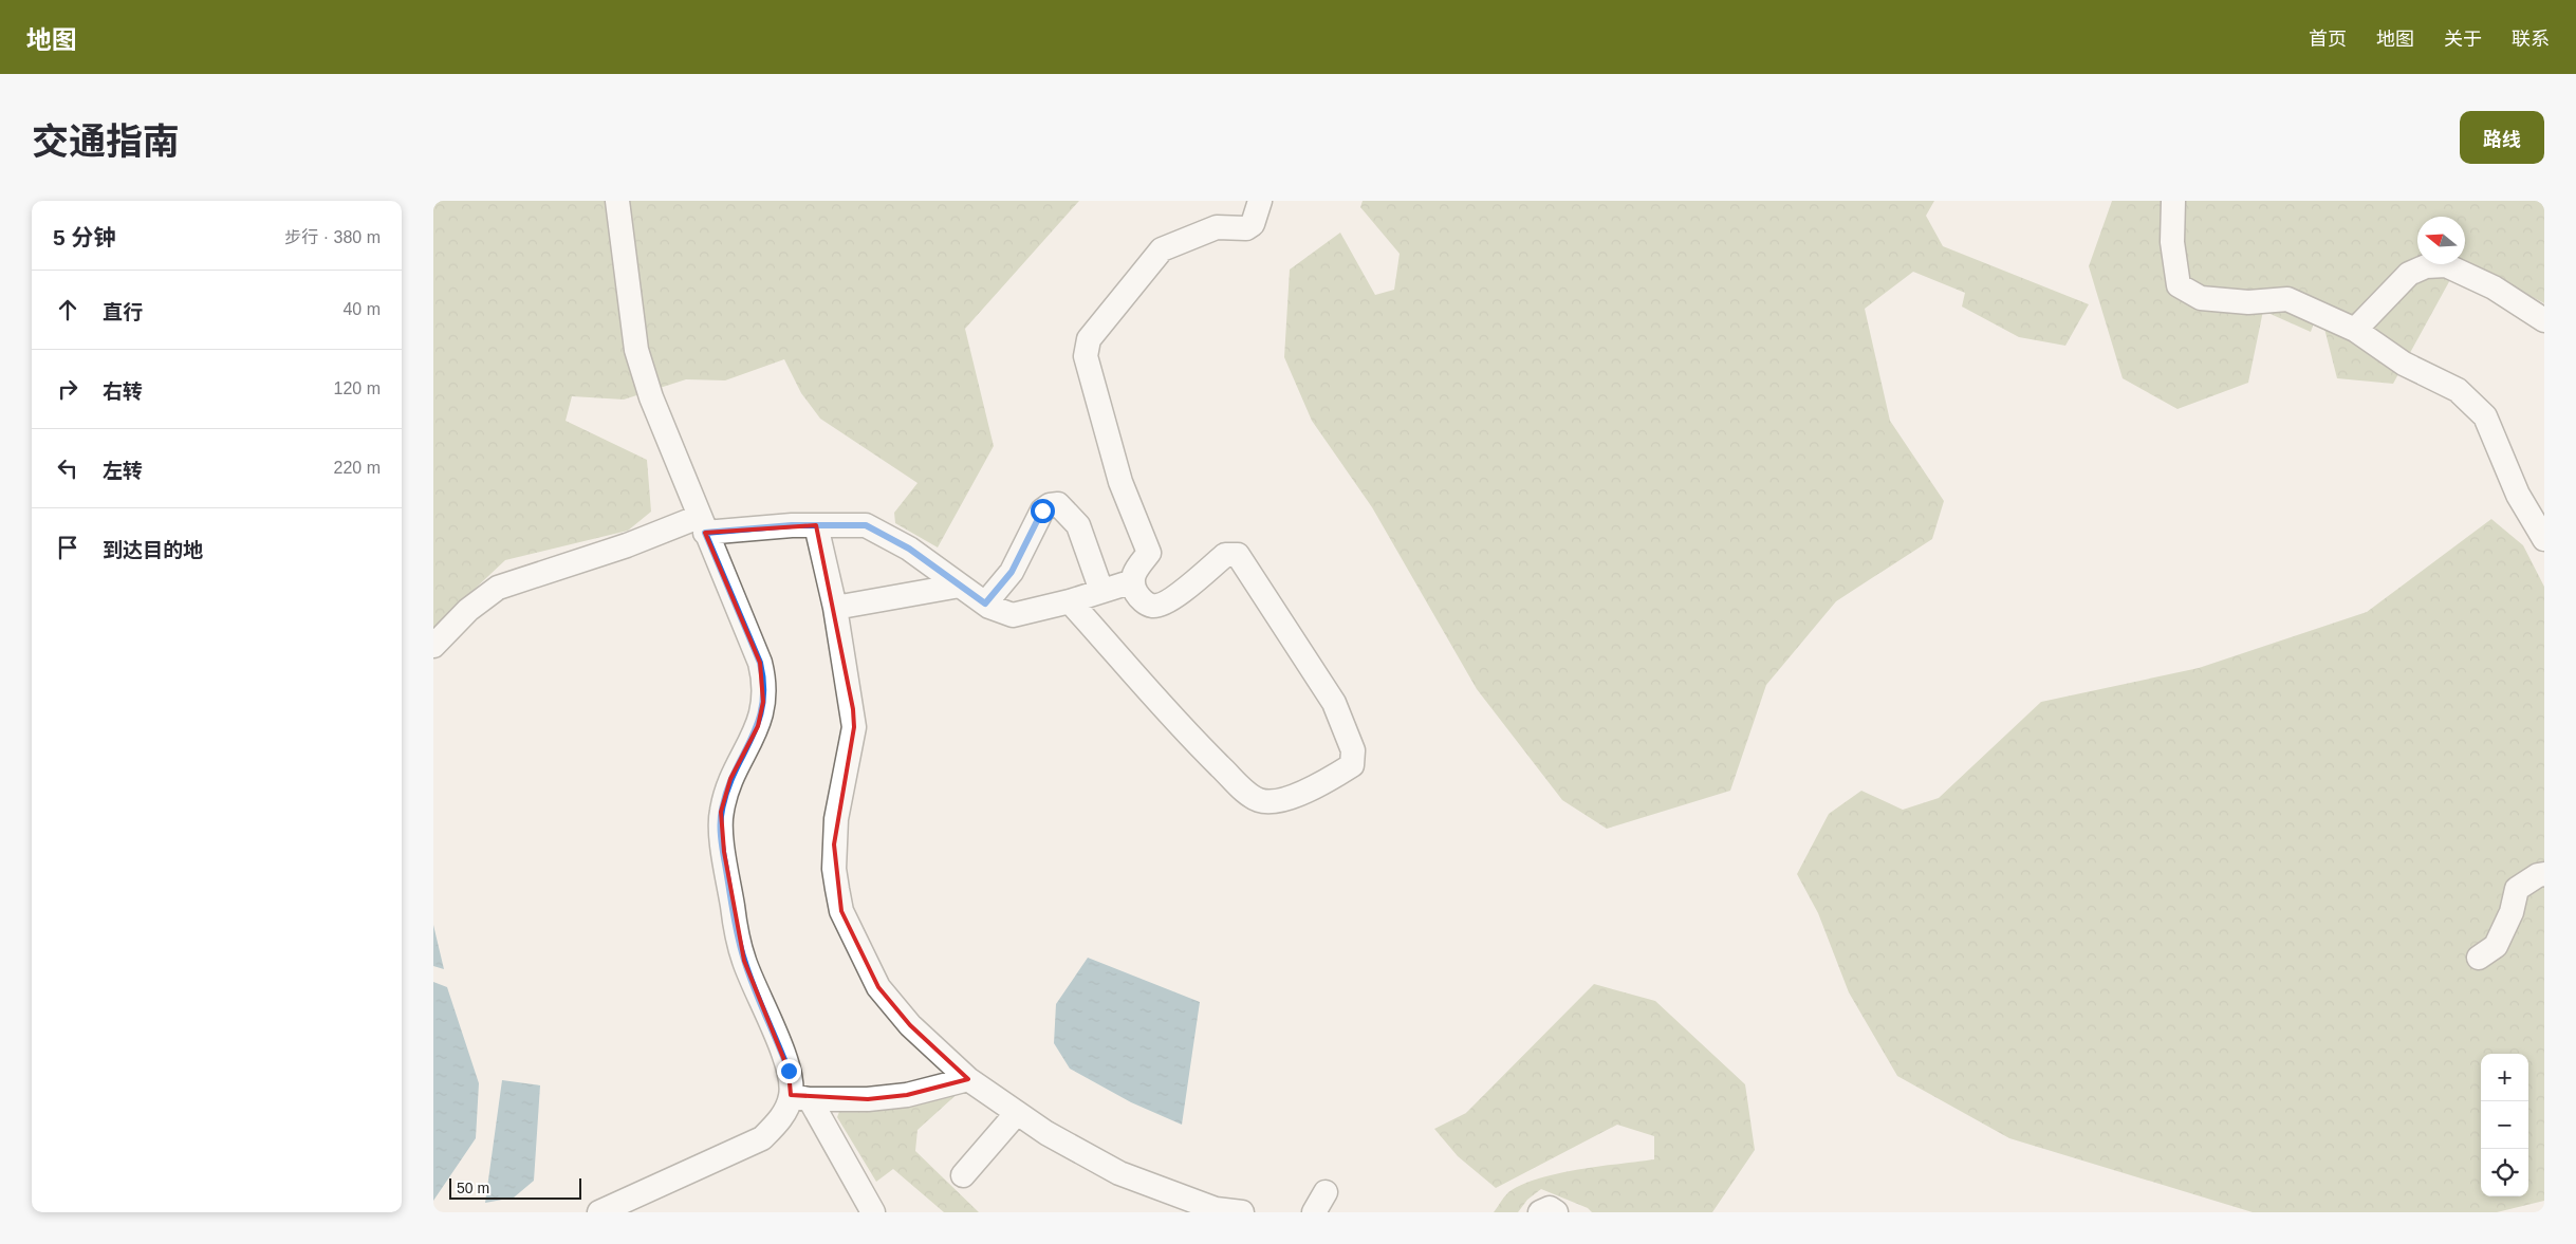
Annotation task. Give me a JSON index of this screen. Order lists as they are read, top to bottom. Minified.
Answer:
{"scale_bar":"50 m","north":"left","page":{"header":"地图","nav":["首页","地图","关于","联系"],"title":"交通指南","buttons":"路线","heading":["5 分钟","步行 · 380 m"],"list":[["直行","40 m"],["右转","120 m"],["左转","220 m"],"到达目的地"],"map_buttons":["+","−"],"scale":"50 m"}}
